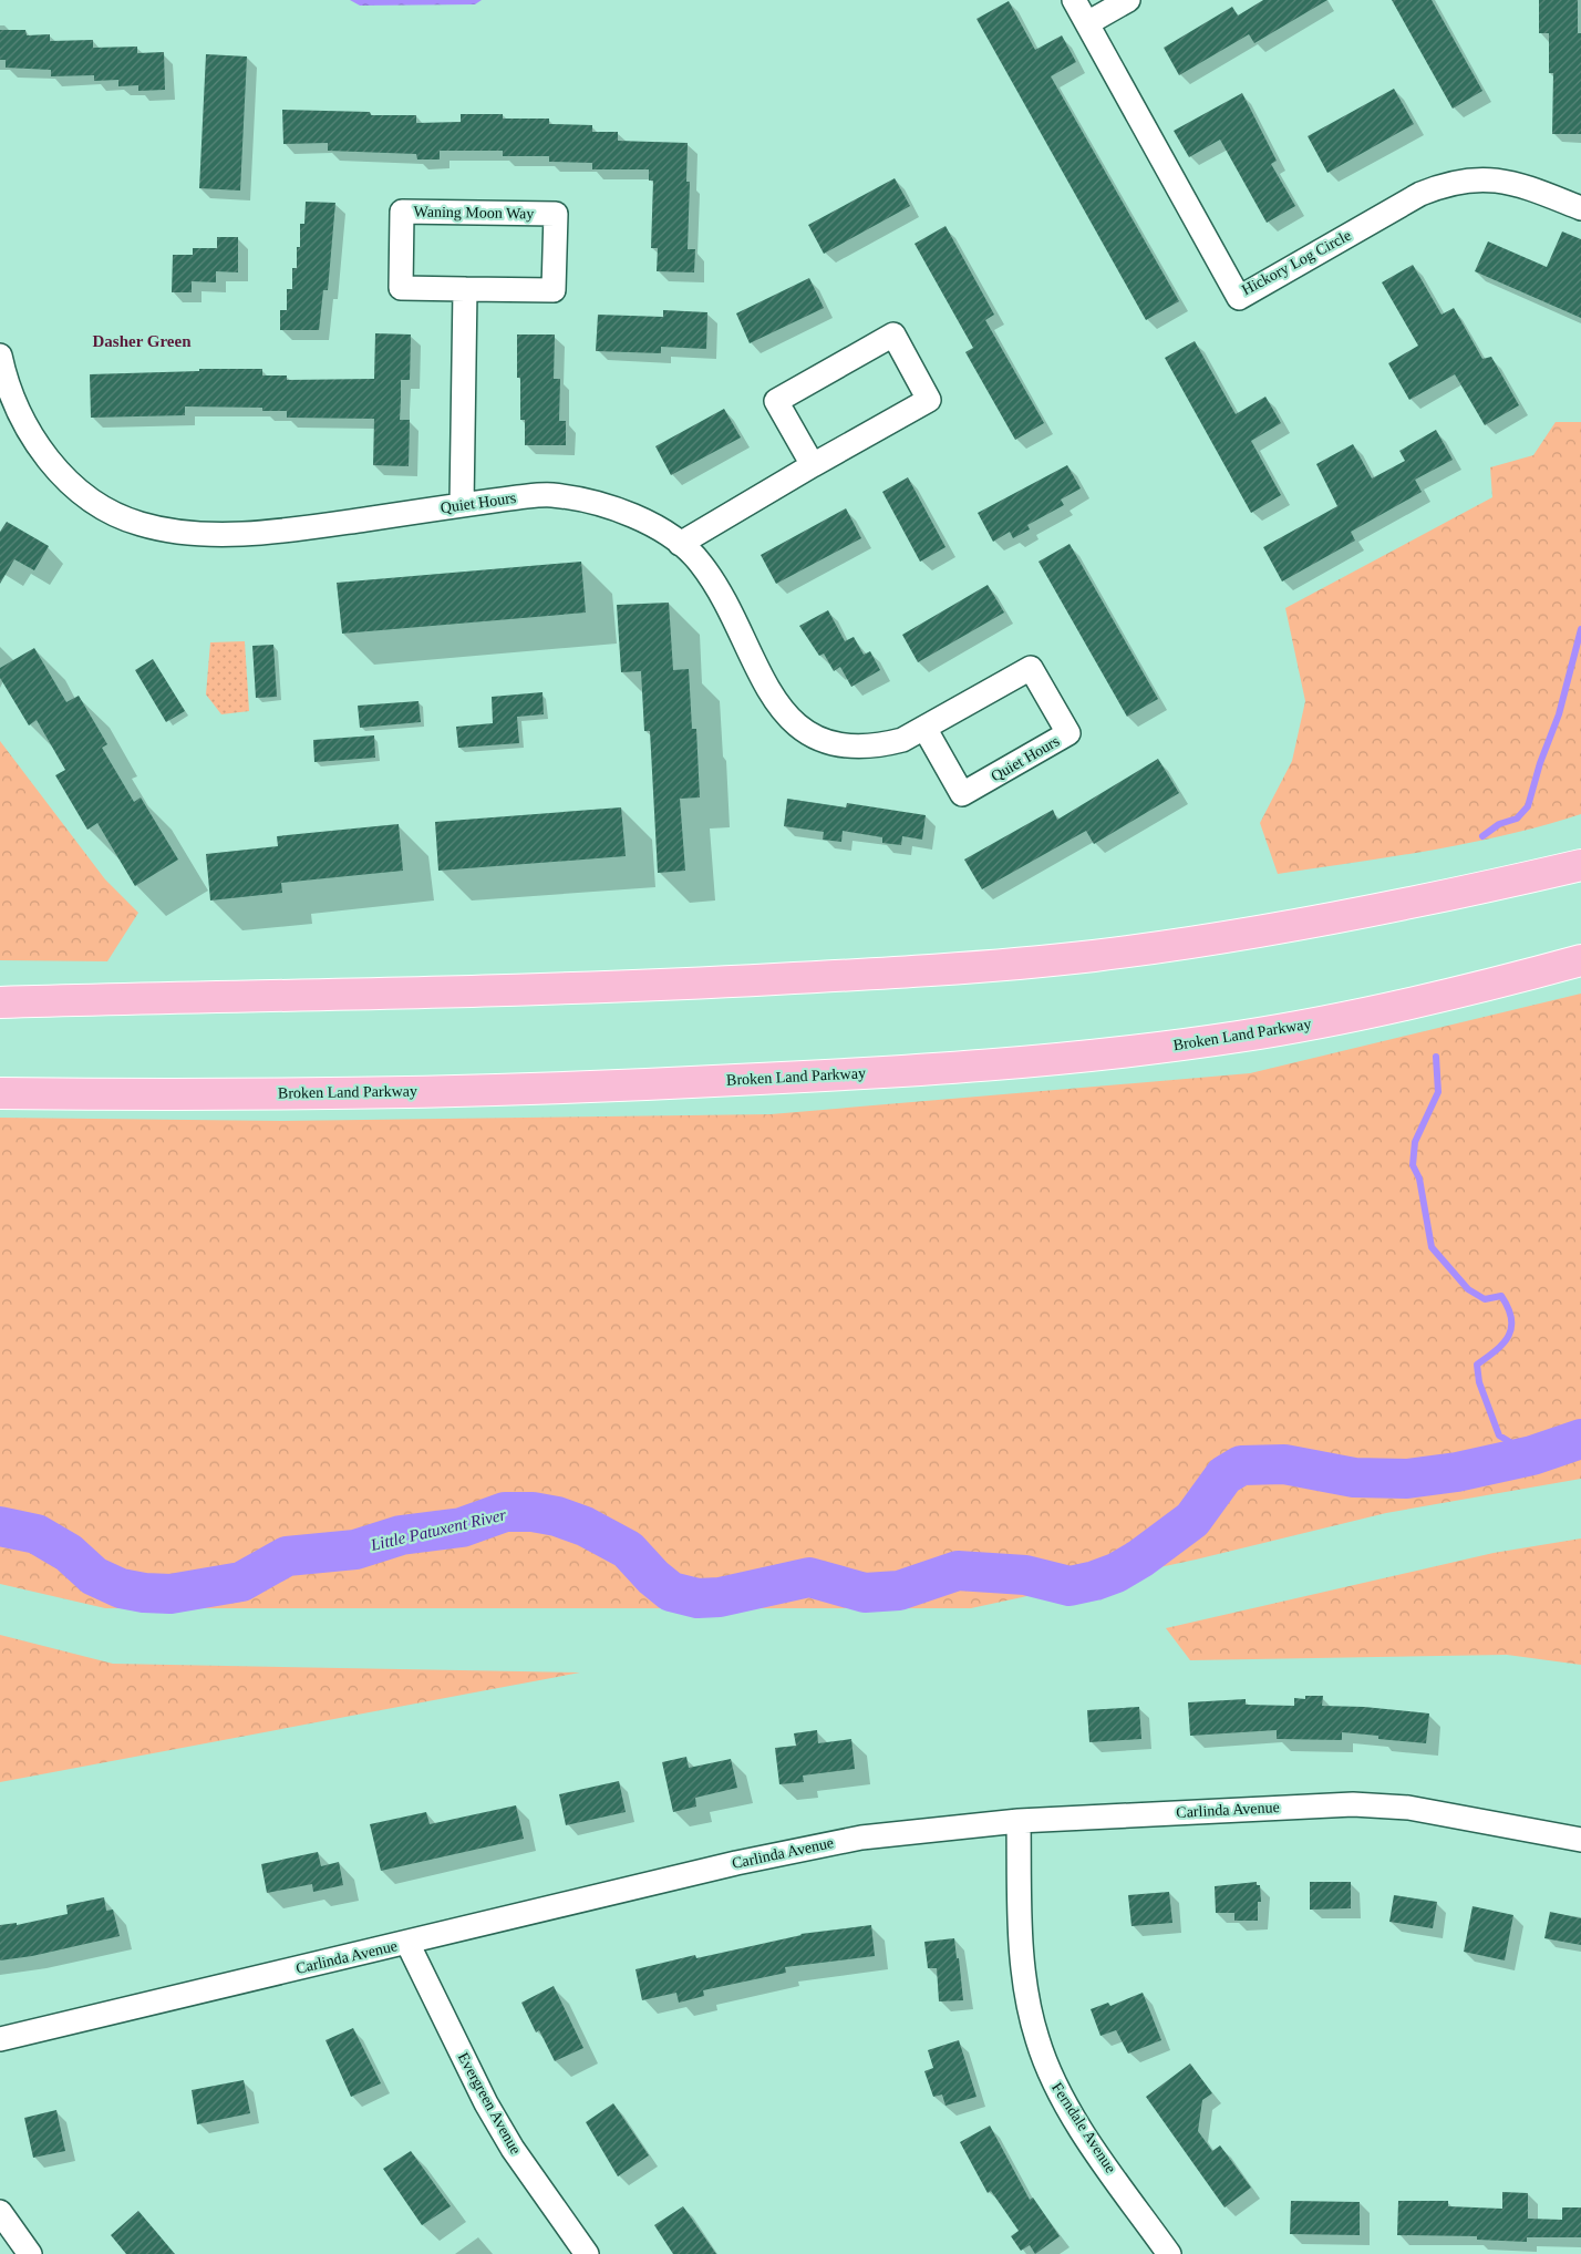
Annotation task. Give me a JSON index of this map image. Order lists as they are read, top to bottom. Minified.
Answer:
{"streets":{"main road":["Broken Land Parkway"],"street":["Waning Moon Way","Hickory Log Circle","Quiet Hours","Carlinda Avenue","Evergreen Avenue","Ferndale Avenue"]},"crossings":[["Carlinda Avenue","Evergreen Avenue"],["Carlinda Avenue","Ferndale Avenue"]],"districts":["Dasher Green"],"water":["Little Patuxent River"]}
